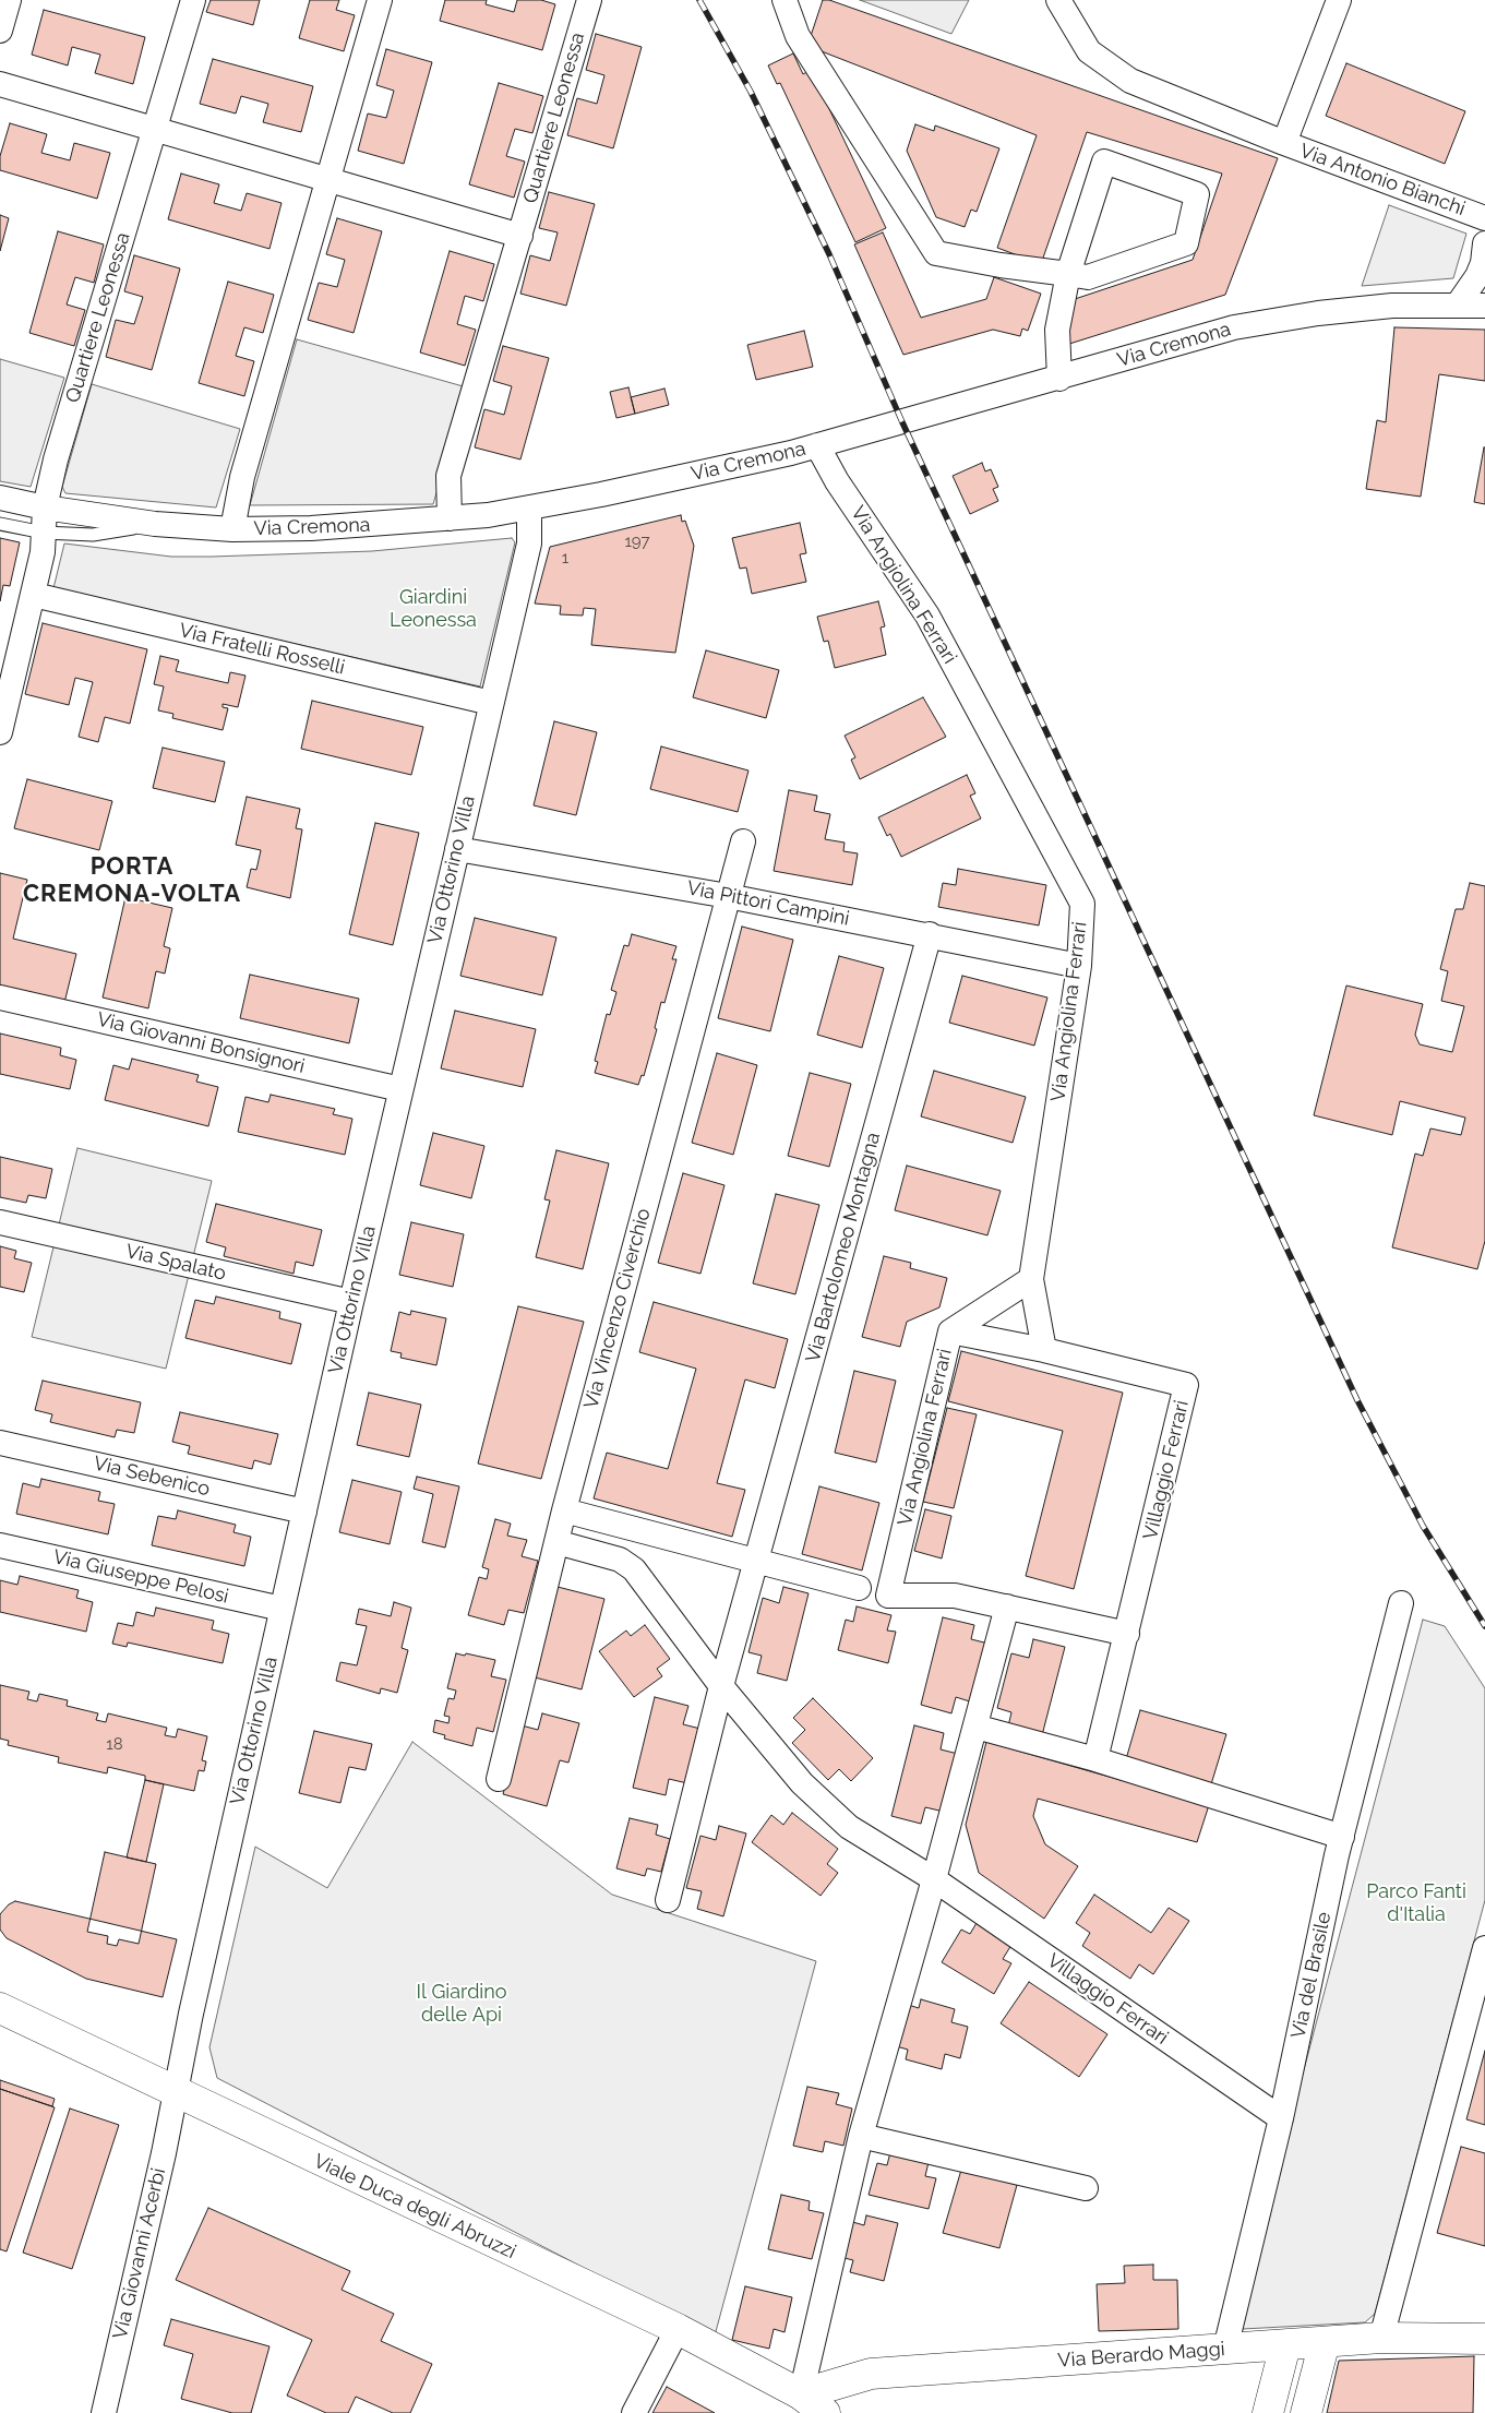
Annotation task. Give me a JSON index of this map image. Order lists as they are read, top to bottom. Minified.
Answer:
{"streets":{"main road":["Viale Duca degli Abruzzi","Via Berardo Maggi"],"street":["Quartiere Leonessa","Via Antonio Bianchi","Via Cremona","Via Angiolina Ferrari","Via Fratelli Rosselli","Via Ottorino Villa","Via Pittori Campini","Via Giovanni Bonsignori","Via Bartolomeo Montagna","Via Spalato","Via Vincenzo Civerchio","Villaggio Ferrari","Via Sebenico","Via Giuseppe Pelosi","Via del Brasile","Via Giovanni Acerbi"]},"crossings":[["Quartiere Leonessa","Via Cremona"],["Quartiere Leonessa","Via Fratelli Rosselli"],["Via Antonio Bianchi","Via Cremona"],["Via Cremona","Via Angiolina Ferrari"],["Via Cremona","Via Ottorino Villa"],["Via Angiolina Ferrari","Via Pittori Campini"],["Via Angiolina Ferrari","Villaggio Ferrari"],["Via Fratelli Rosselli","Via Ottorino Villa"],["Via Ottorino Villa","Via Pittori Campini"],["Via Ottorino Villa","Via Giovanni Bonsignori"],["Via Ottorino Villa","Via Spalato"],["Via Ottorino Villa","Via Sebenico"],["Via Ottorino Villa","Via Giuseppe Pelosi"],["Via Ottorino Villa","Viale Duca degli Abruzzi"],["Via Ottorino Villa","Via Giovanni Acerbi"],["Via Pittori Campini","Via Bartolomeo Montagna"],["Via Pittori Campini","Via Vincenzo Civerchio"],["Via Bartolomeo Montagna","Villaggio Ferrari"],["Villaggio Ferrari","Via del Brasile"],["Via del Brasile","Via Berardo Maggi"],["Viale Duca degli Abruzzi","Via Giovanni Acerbi"],["Viale Duca degli Abruzzi","Via Berardo Maggi"]],"districts":["PORTA CREMONA-VOLTA"],"parks":["Giardini Leonessa","Parco Fanti d'Italia","Il Giardino delle Api"],"house_numbers":["197","1","18"]}
